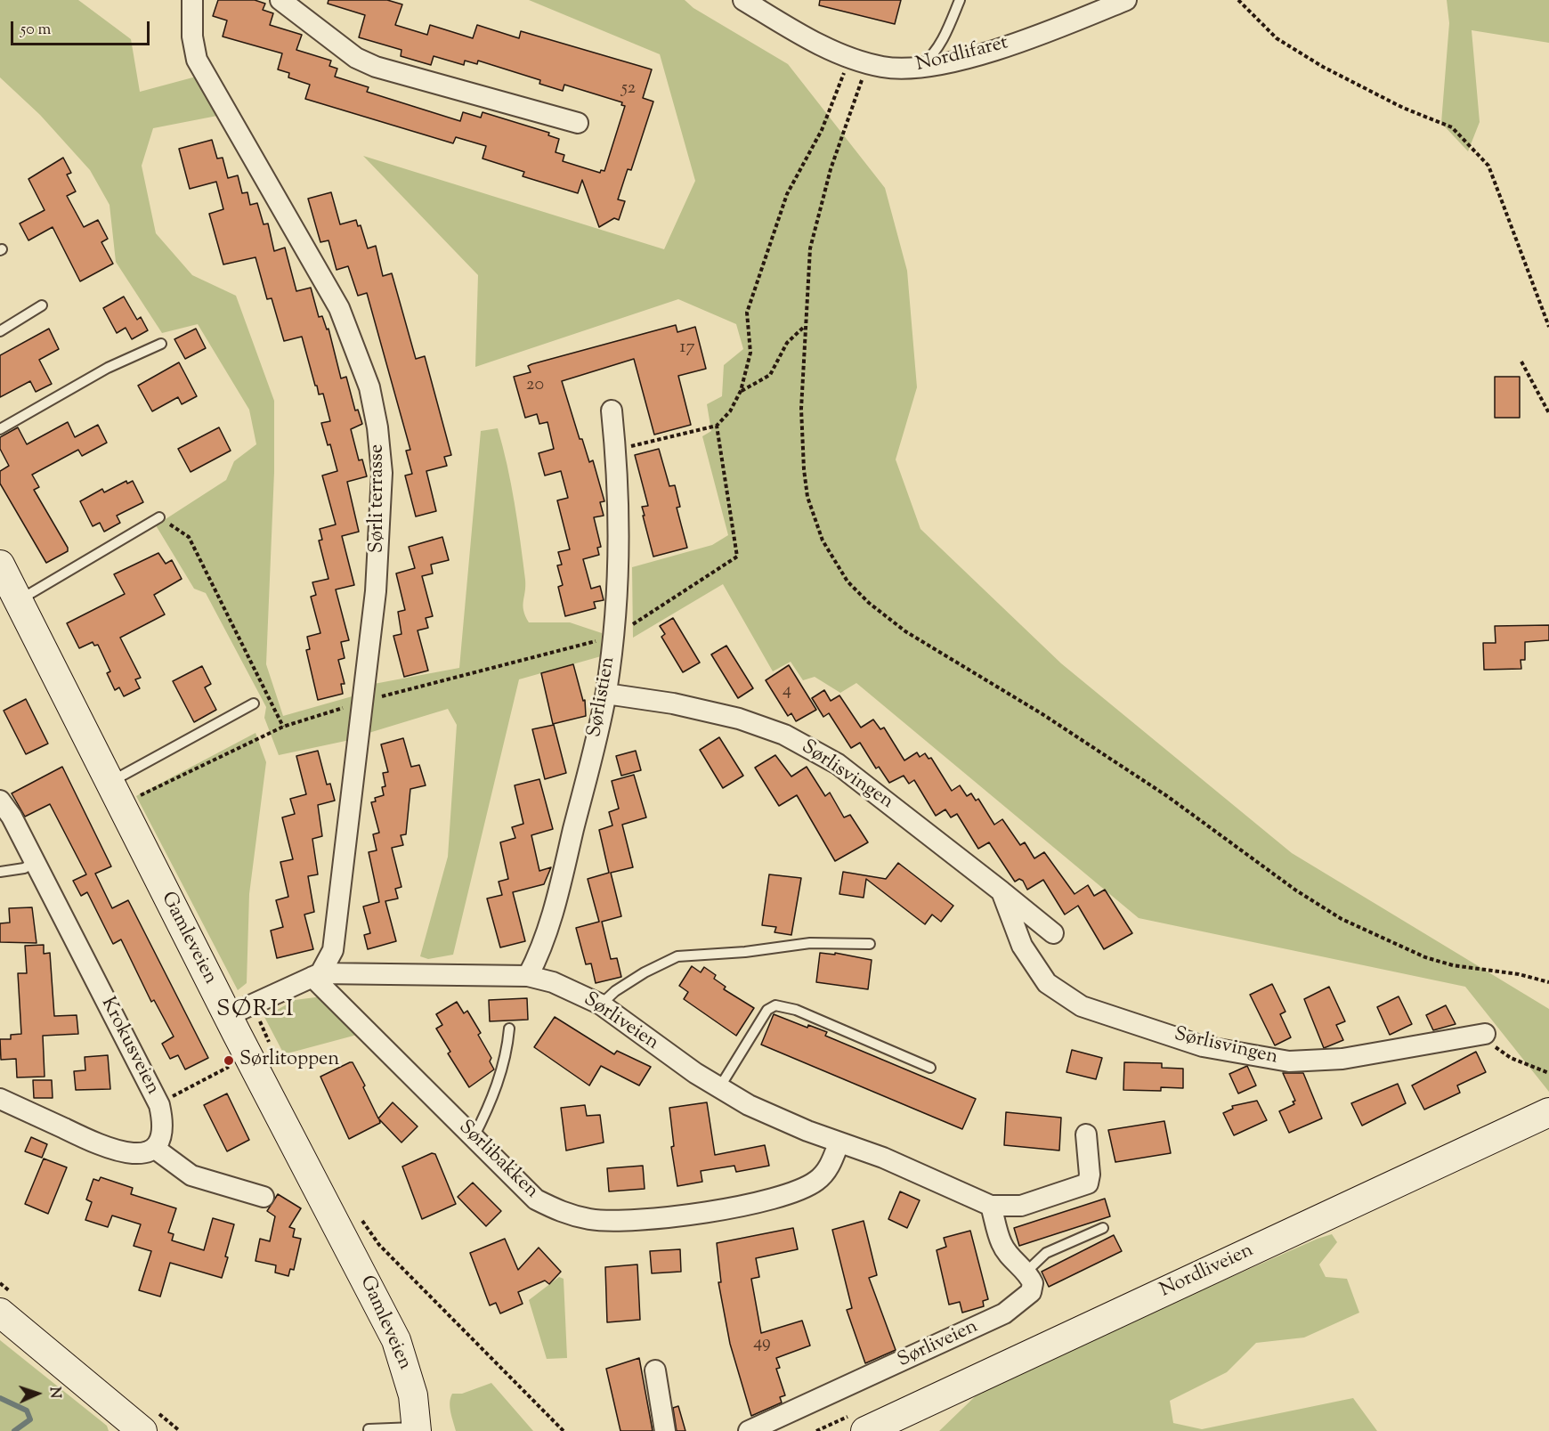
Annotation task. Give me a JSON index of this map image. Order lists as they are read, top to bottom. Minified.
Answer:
{"streets":{"street":["Nordlifaret","Sørli terrasse","Sørlistien","Sørlisvingen","Gamleveien","Sørliveien","Krokusveien","Sørlibakken","Nordliveien"]},"crossings":[["Sørli terrasse","Sørliveien"],["Sørli terrasse","Sørlibakken"],["Sørlistien","Sørlisvingen"],["Sørlistien","Sørliveien"],["Gamleveien","Sørliveien"],["Sørliveien","Sørlibakken"]],"districts":["SØRLI"],"places":["Sørlitoppen"],"house_numbers":["52","17","20","4","49"],"scale_bar":"50 m","north":"right"}
